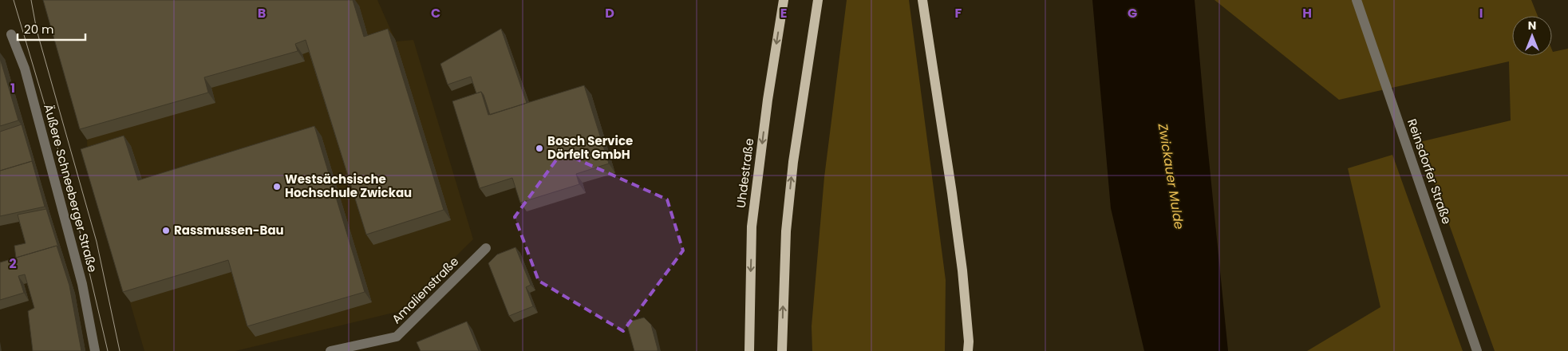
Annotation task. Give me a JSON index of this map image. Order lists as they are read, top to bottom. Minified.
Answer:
{"streets":{"main road":["Uhdestraße"],"street":["Reinsdorfer Straße","Äußere Schneeberger Straße","Amalienstraße"]},"water":["Zwickauer Mulde"],"places":["Bosch Service Dörfelt GmbH","Westsächsische Hochschule Zwickau","Rassmussen-Bau"],"scale_bar":"20 m","north":"top","grid":{"columns":["B","C","D","E","F","G","H","I"],"rows":["1","2"]}}
